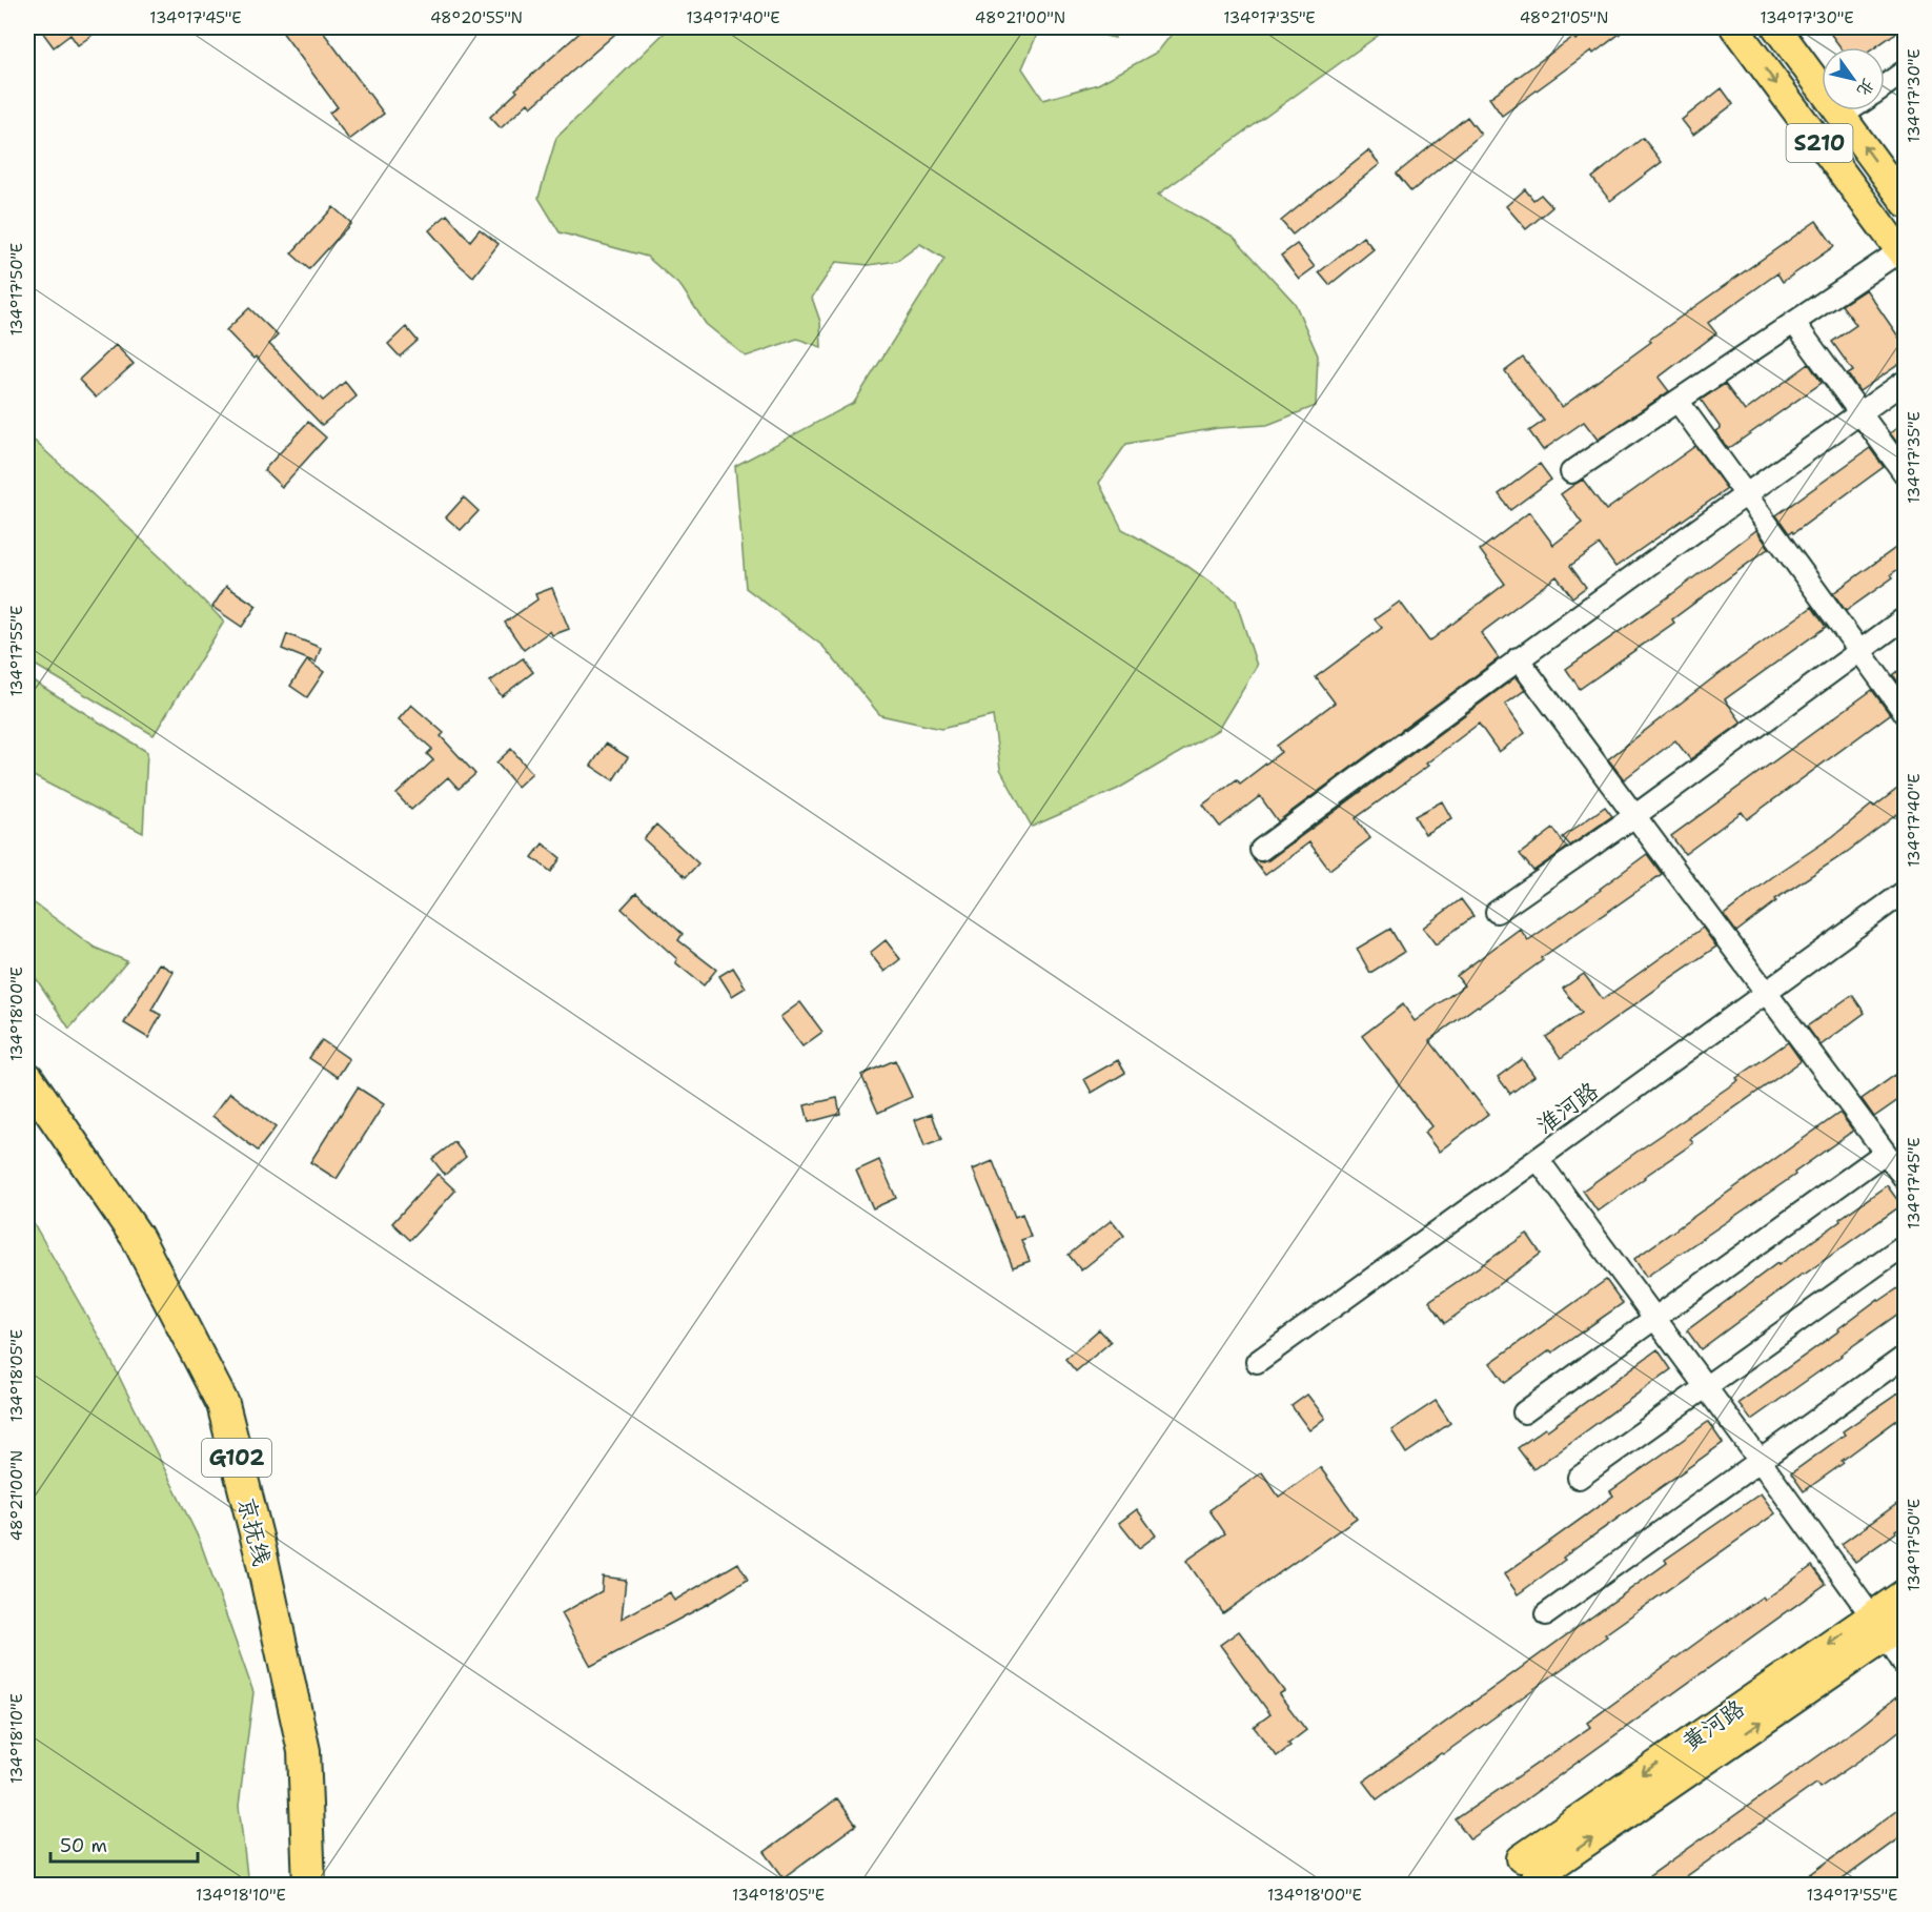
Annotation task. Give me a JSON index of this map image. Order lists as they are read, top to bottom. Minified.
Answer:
{"streets":{"highway":["G102","京抚线"],"main road":["S210","黄河路"],"street":["淮河路"]},"scale_bar":"50 m","north":"bottom right","coordinates":["134°17'45\"E","48°20'55\"N","134°17'40\"E","48°21'00\"N","134°17'35\"E","48°21'05\"N","134°17'30\"E","134°17'50\"E","134°17'55\"E","134°18'00\"E","134°18'05\"E","134°18'10\"E"]}
